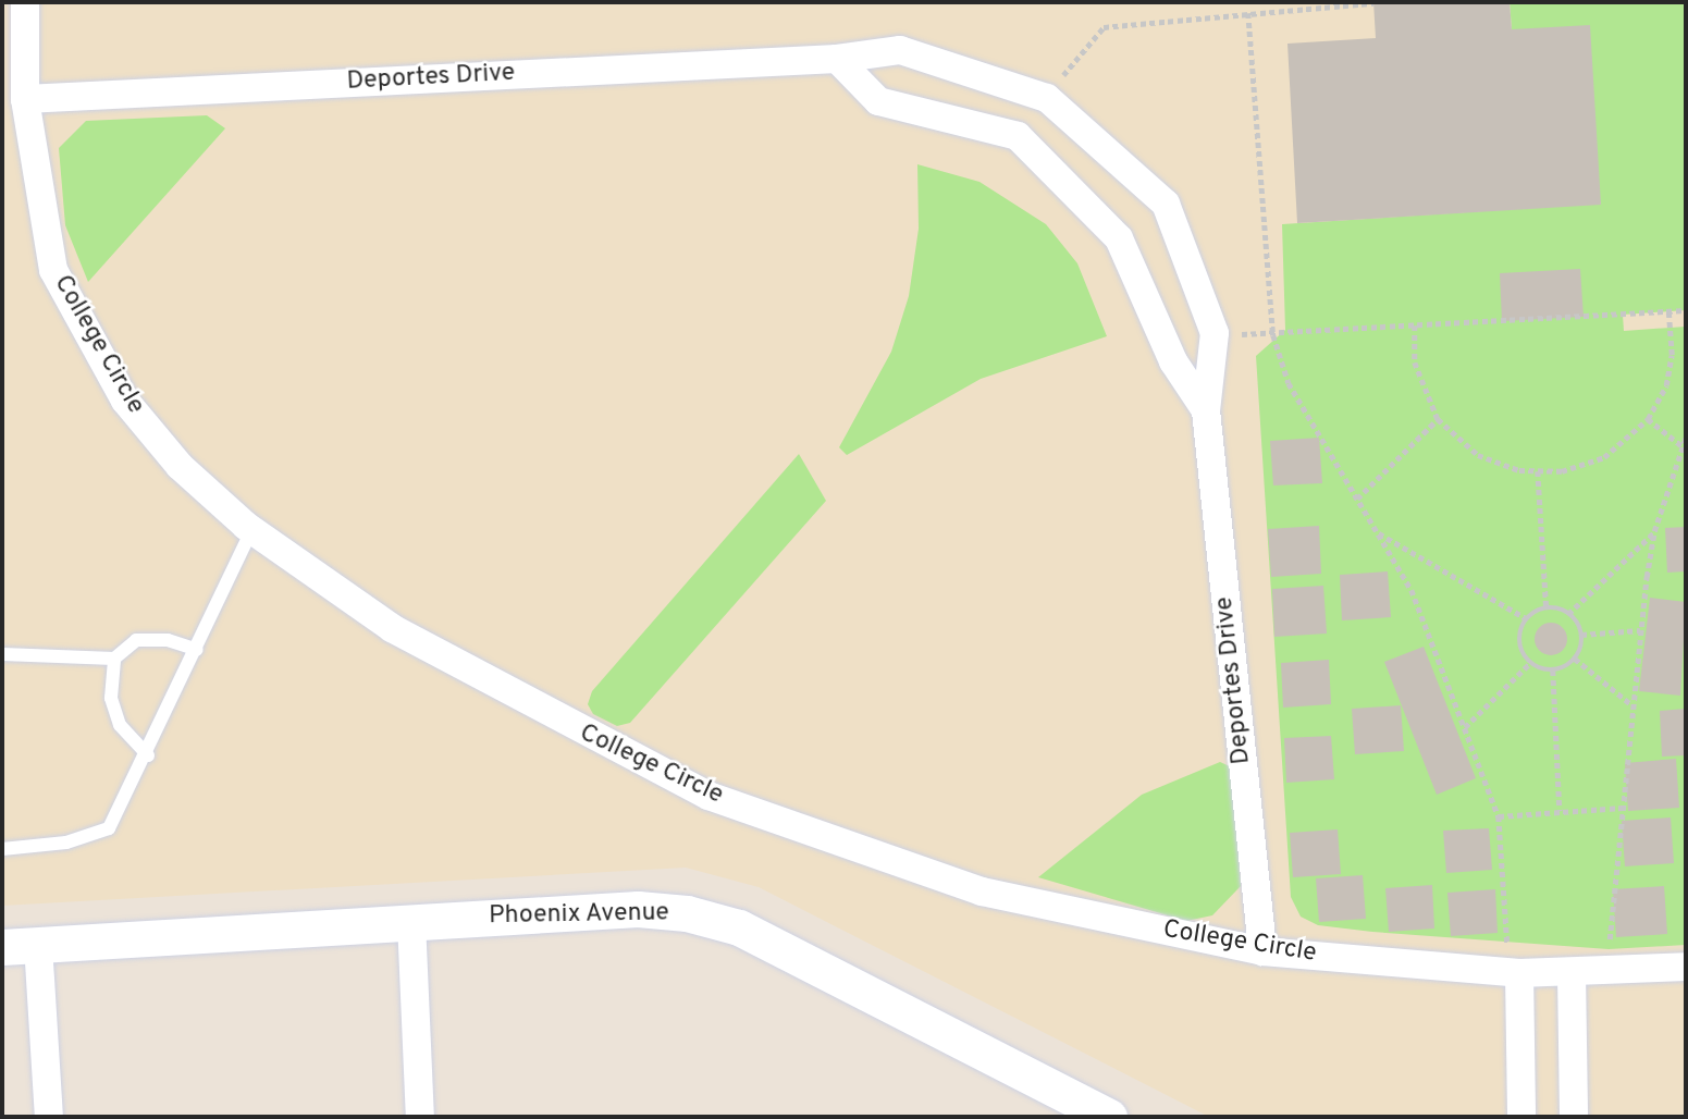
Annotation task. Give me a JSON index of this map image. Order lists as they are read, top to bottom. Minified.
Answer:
{"streets":{"street":["Deportes Drive","College Circle","Phoenix Avenue"]},"crossings":[["Deportes Drive","College Circle"]]}
